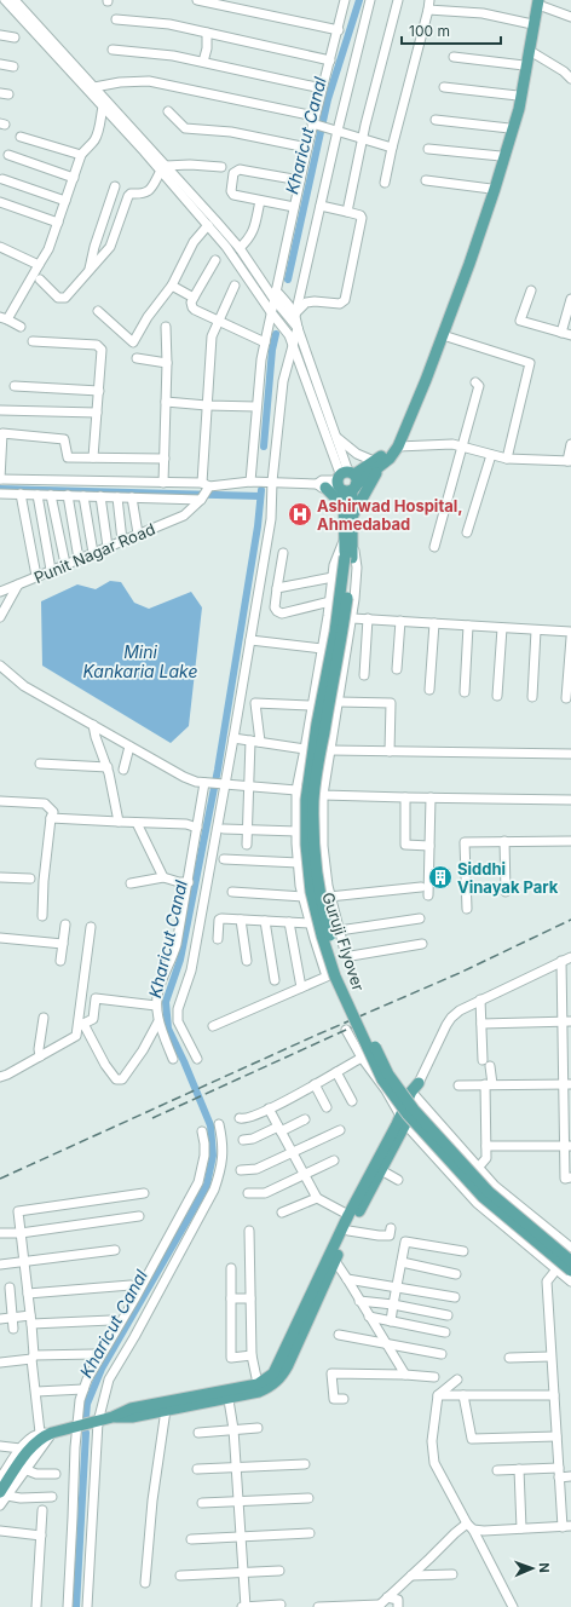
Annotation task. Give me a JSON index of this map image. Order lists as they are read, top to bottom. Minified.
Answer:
{"streets":{"main road":["Guruji Flyover"],"street":["Punit Nagar Road"]},"water":["Kharicut Canal","Mini Kankaria Lake"],"places":{"hospital":["Ashirwad Hospital, Ahmedabad"],"building":["Siddhi Vinayak Park"]},"scale_bar":"100 m","north":"right"}
